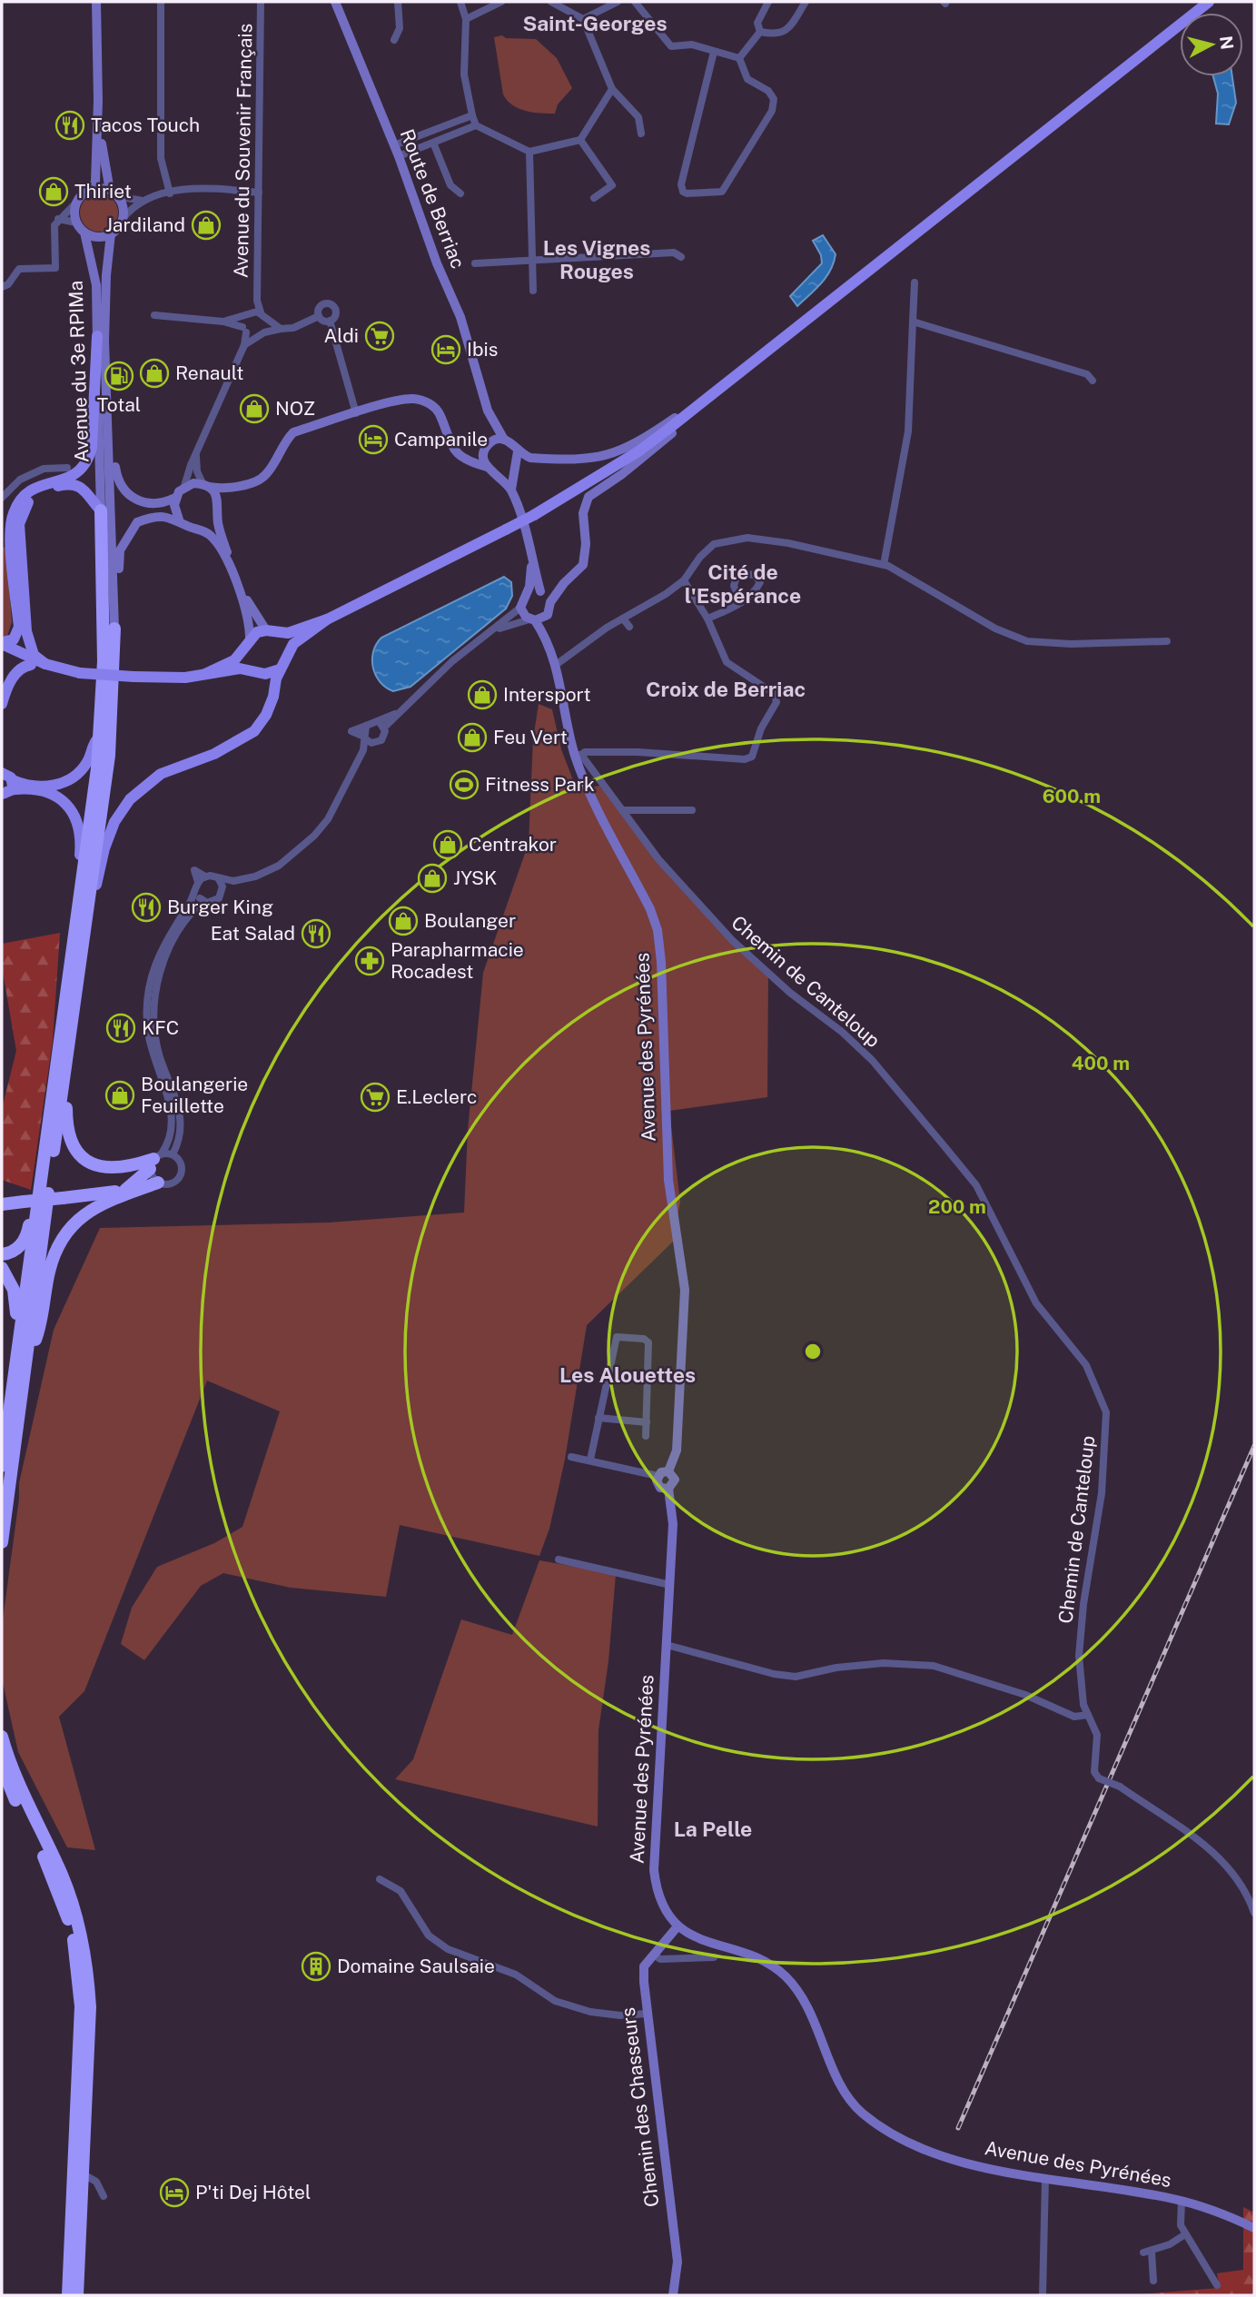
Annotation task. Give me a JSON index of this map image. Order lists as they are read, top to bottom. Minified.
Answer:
{"streets":{"main road":["Route de Berriac","Avenue du 3e RPIMa","Avenue des Pyrénées","Chemin des Chasseurs"],"street":["Avenue du Souvenir Français","Chemin de Canteloup"]},"crossings":[["Chemin de Canteloup","Avenue des Pyrénées"],["Avenue des Pyrénées","Chemin des Chasseurs"]],"districts":["Saint-Georges","Les Vignes Rouges","Cité de l'Espérance","Croix de Berriac","Les Alouettes","La Pelle"],"places":{"restaurant":["Tacos Touch","Burger King","Eat Salad","KFC"],"shop":["Thiriet","Jardiland","Renault","NOZ","Intersport","Feu Vert","Centrakor","JYSK","Boulanger","Boulangerie Feuillette"],"supermarket":["Aldi","E.Leclerc"],"hotel":["Ibis","Campanile","P'ti Dej Hôtel"],"fuel station":["Total"],"sports":["Fitness Park"],"pharmacy":["Parapharmacie Rocadest"],"building":["Domaine Saulsaie"]},"north":"right","rings":["600 m","400 m","200 m"]}
